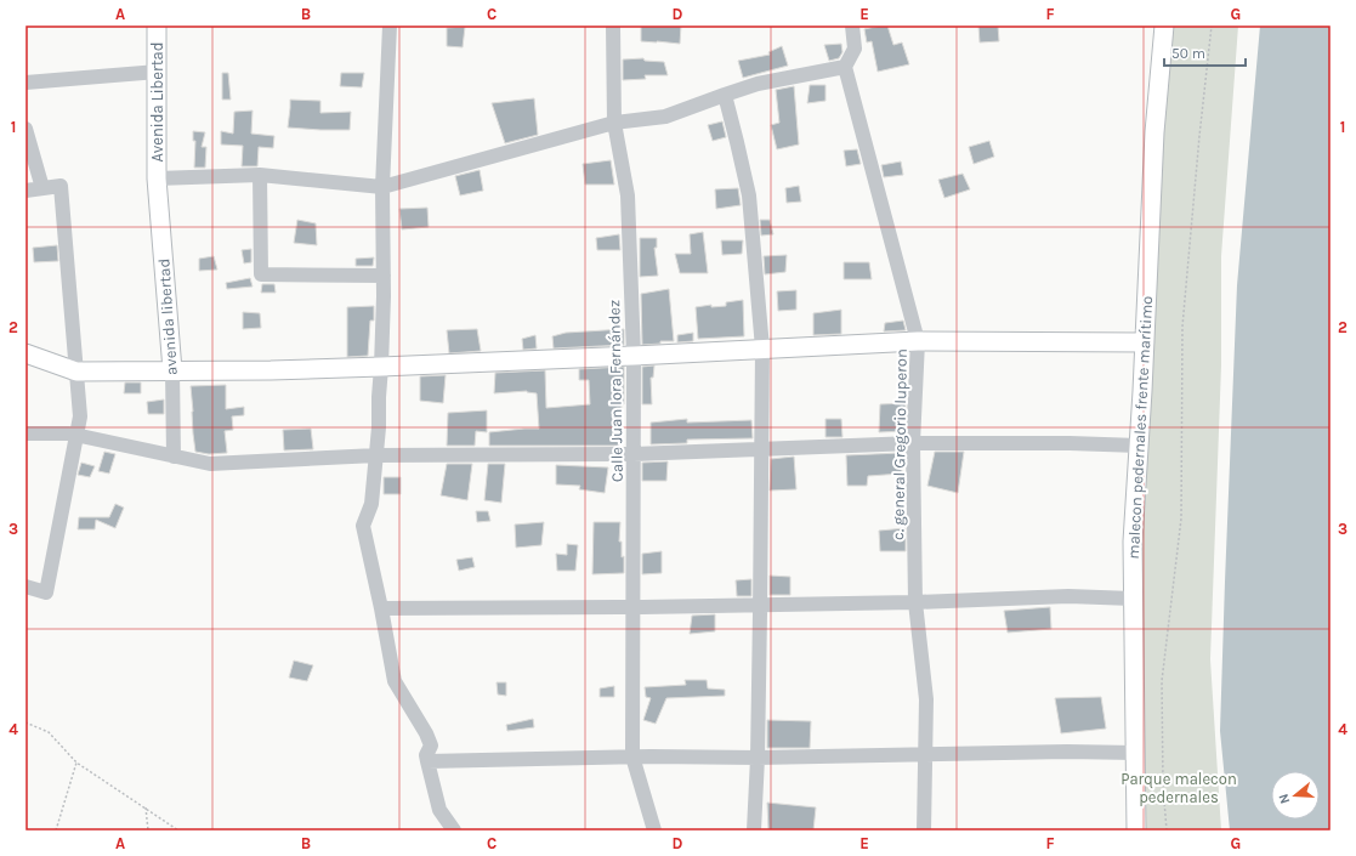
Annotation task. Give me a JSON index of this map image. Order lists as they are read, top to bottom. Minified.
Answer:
{"streets":{"main road":["Avenida Libertad","avenida libertad","malecon pedernales frente marítimo"],"street":["Calle Juan lora Fernández","c. general Gregorio luperon"]},"crossings":[["Avenida Libertad","avenida libertad"]],"parks":["Parque malecon pedernales"],"scale_bar":"50 m","north":"left","grid":{"columns":["A","B","C","D","E","F","G"],"rows":["1","2","3","4"]}}
